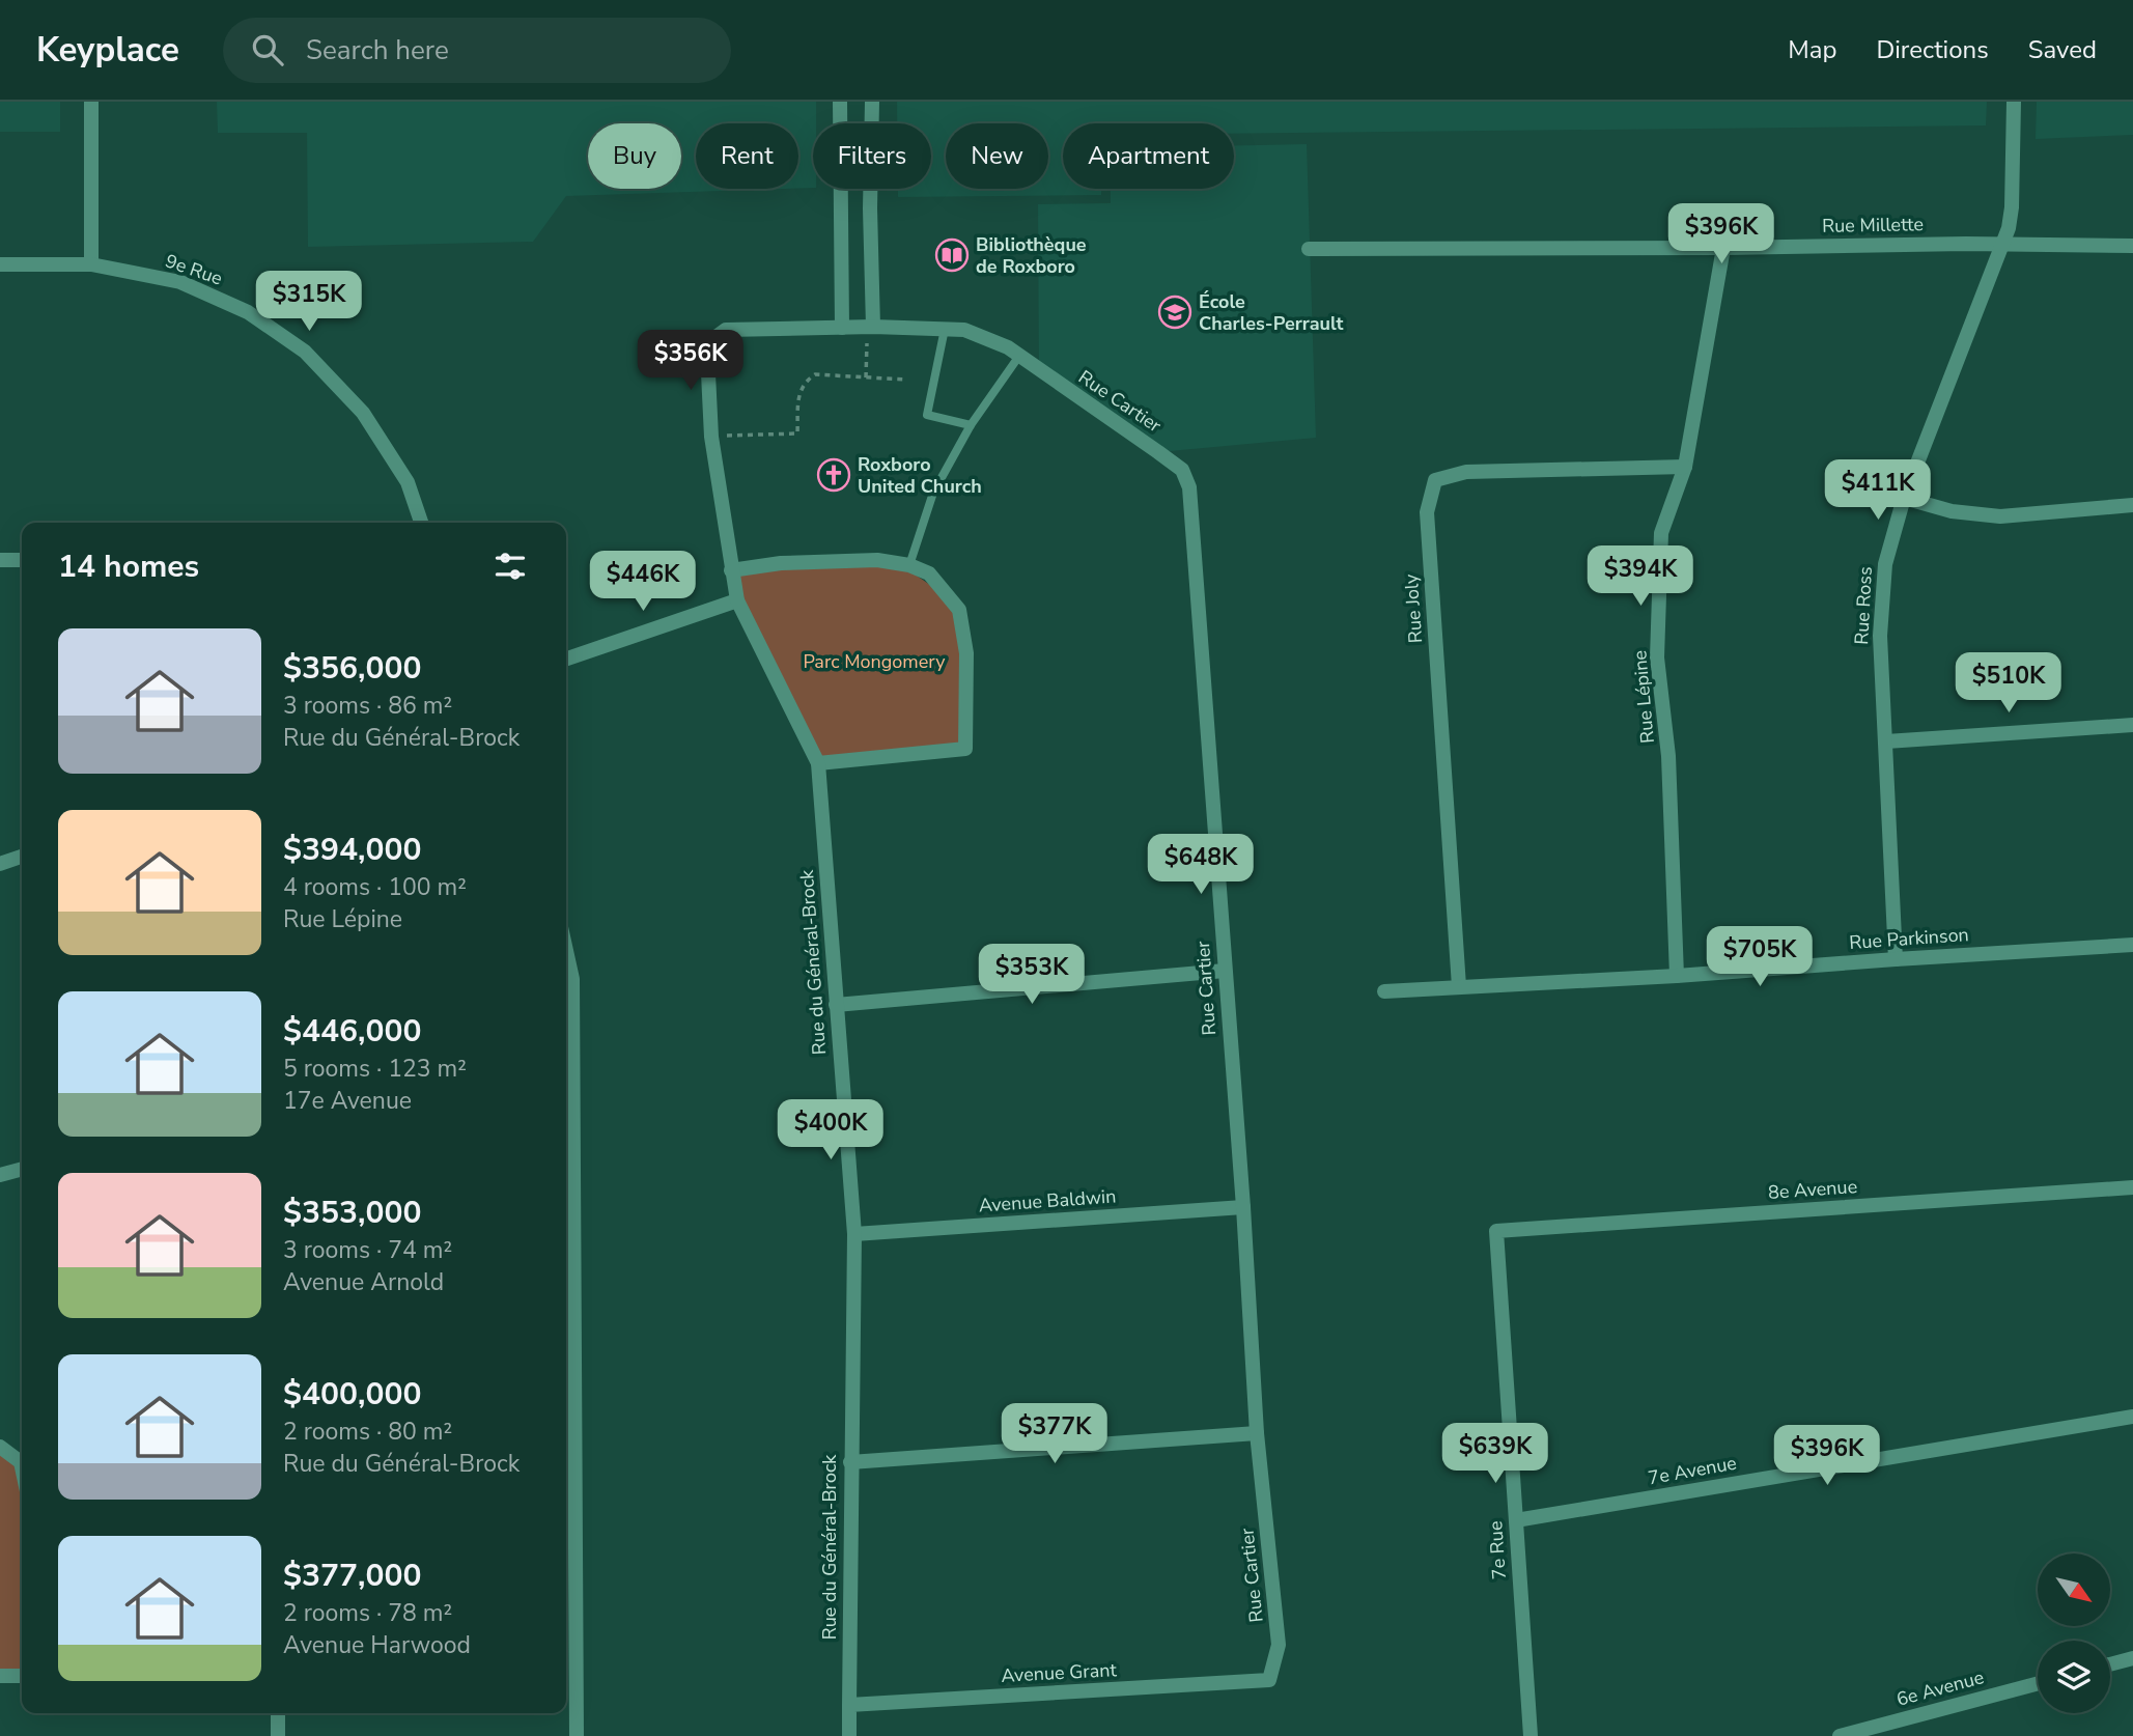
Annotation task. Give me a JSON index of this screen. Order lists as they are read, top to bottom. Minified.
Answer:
{"streets":{"street":["Rue Millette","9e Rue","Rue Cartier","Rue Ross","Rue Joly","Rue Lépine","Rue Parkinson","Rue du Général-Brock","8e Avenue","Avenue Baldwin","7e Avenue","7e Rue","Avenue Grant","6e Avenue"]},"crossings":[["Rue Millette","Rue Ross"],["Rue Millette","Rue Lépine"],["Rue Cartier","Rue du Général-Brock"],["Rue Cartier","Avenue Baldwin"],["Rue Cartier","Avenue Grant"],["Rue Ross","Rue Parkinson"],["Rue Joly","Rue Lépine"],["Rue Joly","Rue Parkinson"],["Rue Lépine","Rue Parkinson"],["Rue du Général-Brock","Avenue Baldwin"],["Rue du Général-Brock","Avenue Grant"],["8e Avenue","7e Rue"],["7e Avenue","7e Rue"]],"parks":["Parc Mongomery"],"places":{"library":["Bibliothèque de Roxboro"],"school or university":["École Charles-Perrault"],"church":["Roxboro United Church"]},"north":"bottom right","page":{"header":"Keyplace","search":"Search here","nav":["Map","Directions","Saved"],"chip":["Buy","Rent","Filters","New","Apartment"],"price":["$396K","$315K","$356K","$411K","$394K","$446K","$510K","$648K","$705K","$353K","$400K","$377K","$639K","$396K"],"heading":"14 homes","list":[{"name":"$356,000","note":"3 rooms · 86 m² · Rue du Général-Brock"},{"name":"$394,000","note":"4 rooms · 100 m² · Rue Lépine"},{"name":"$446,000","note":"5 rooms · 123 m² · 17e Avenue"},{"name":"$353,000","note":"3 rooms · 74 m² · Avenue Arnold"},{"name":"$400,000","note":"2 rooms · 80 m² · Rue du Général-Brock"},{"name":"$377,000","note":"2 rooms · 78 m² · Avenue Harwood"}]}}
